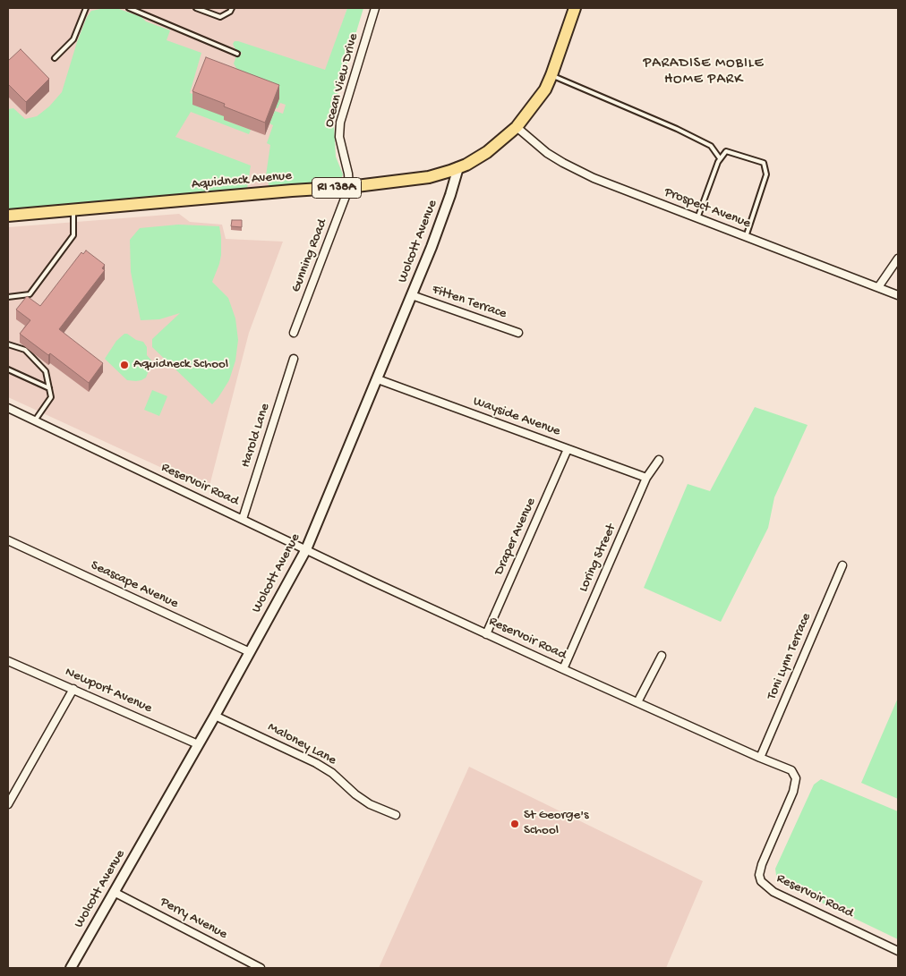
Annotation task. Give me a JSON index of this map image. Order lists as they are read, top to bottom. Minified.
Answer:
{"streets":{"main road":["Aquidneck Avenue","RI 138A"],"street":["Ocean View Drive","Prospect Avenue","Wolcott Avenue","Gunning Road","Fitten Terrace","Wayside Avenue","Harold Lane","Reservoir Road","Draper Avenue","Loring Street","Seascape Avenue","Toni Lynn Terrace","Newport Avenue","Maloney Lane","Perry Avenue"]},"crossings":[["Ocean View Drive","Aquidneck Avenue"],["Ocean View Drive","Gunning Road"],["Aquidneck Avenue","Prospect Avenue"],["Aquidneck Avenue","Wolcott Avenue"],["Aquidneck Avenue","Gunning Road"],["Wolcott Avenue","Fitten Terrace"],["Wolcott Avenue","Wayside Avenue"],["Wolcott Avenue","Reservoir Road"],["Wolcott Avenue","Seascape Avenue"],["Wolcott Avenue","Newport Avenue"],["Wolcott Avenue","Maloney Lane"],["Wolcott Avenue","Perry Avenue"],["Wayside Avenue","Draper Avenue"],["Wayside Avenue","Loring Street"],["Harold Lane","Reservoir Road"],["Reservoir Road","Draper Avenue"],["Reservoir Road","Loring Street"],["Reservoir Road","Toni Lynn Terrace"]],"districts":["PARADISE MOBILE HOME PARK"],"places":["Aquidneck School","St George's School"]}
